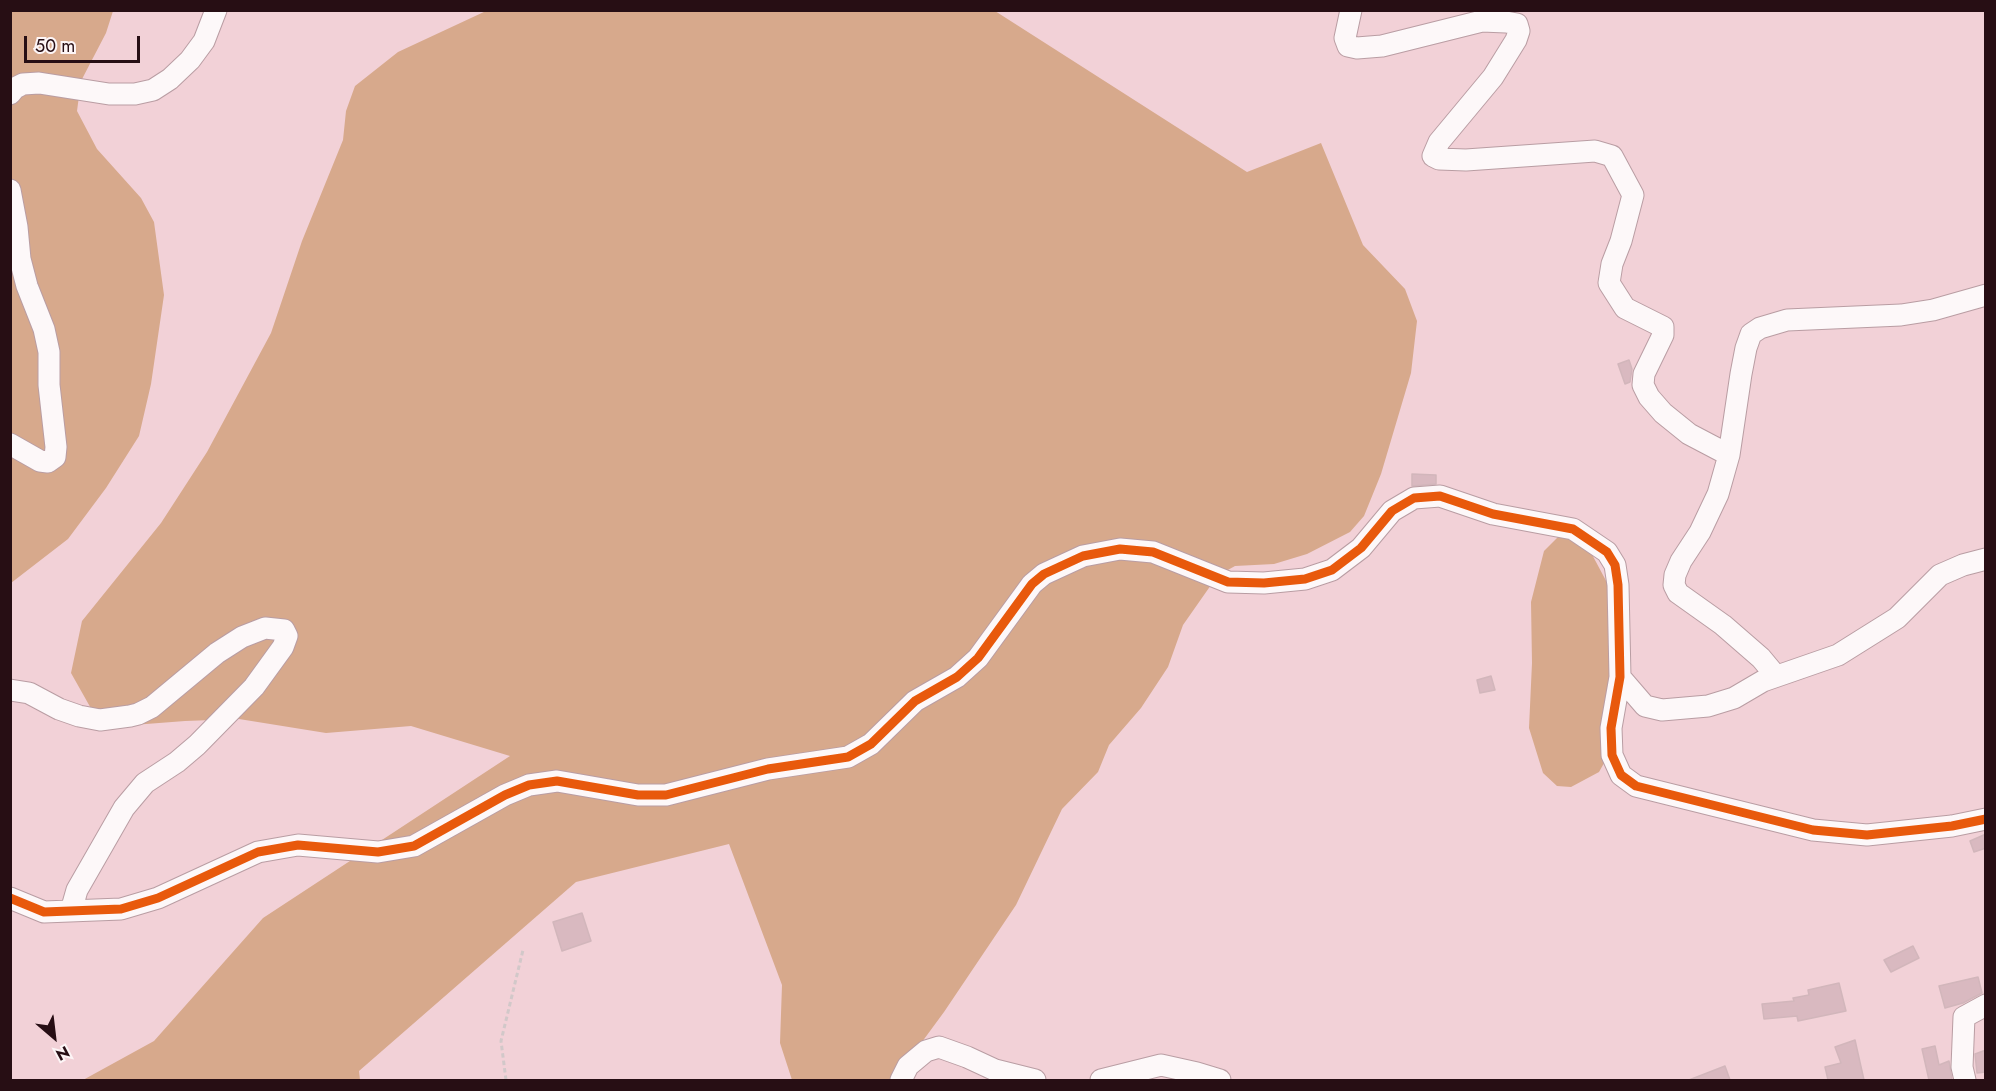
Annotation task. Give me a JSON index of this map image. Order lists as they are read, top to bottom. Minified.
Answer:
{"scale_bar":"50 m","north":"bottom right"}
